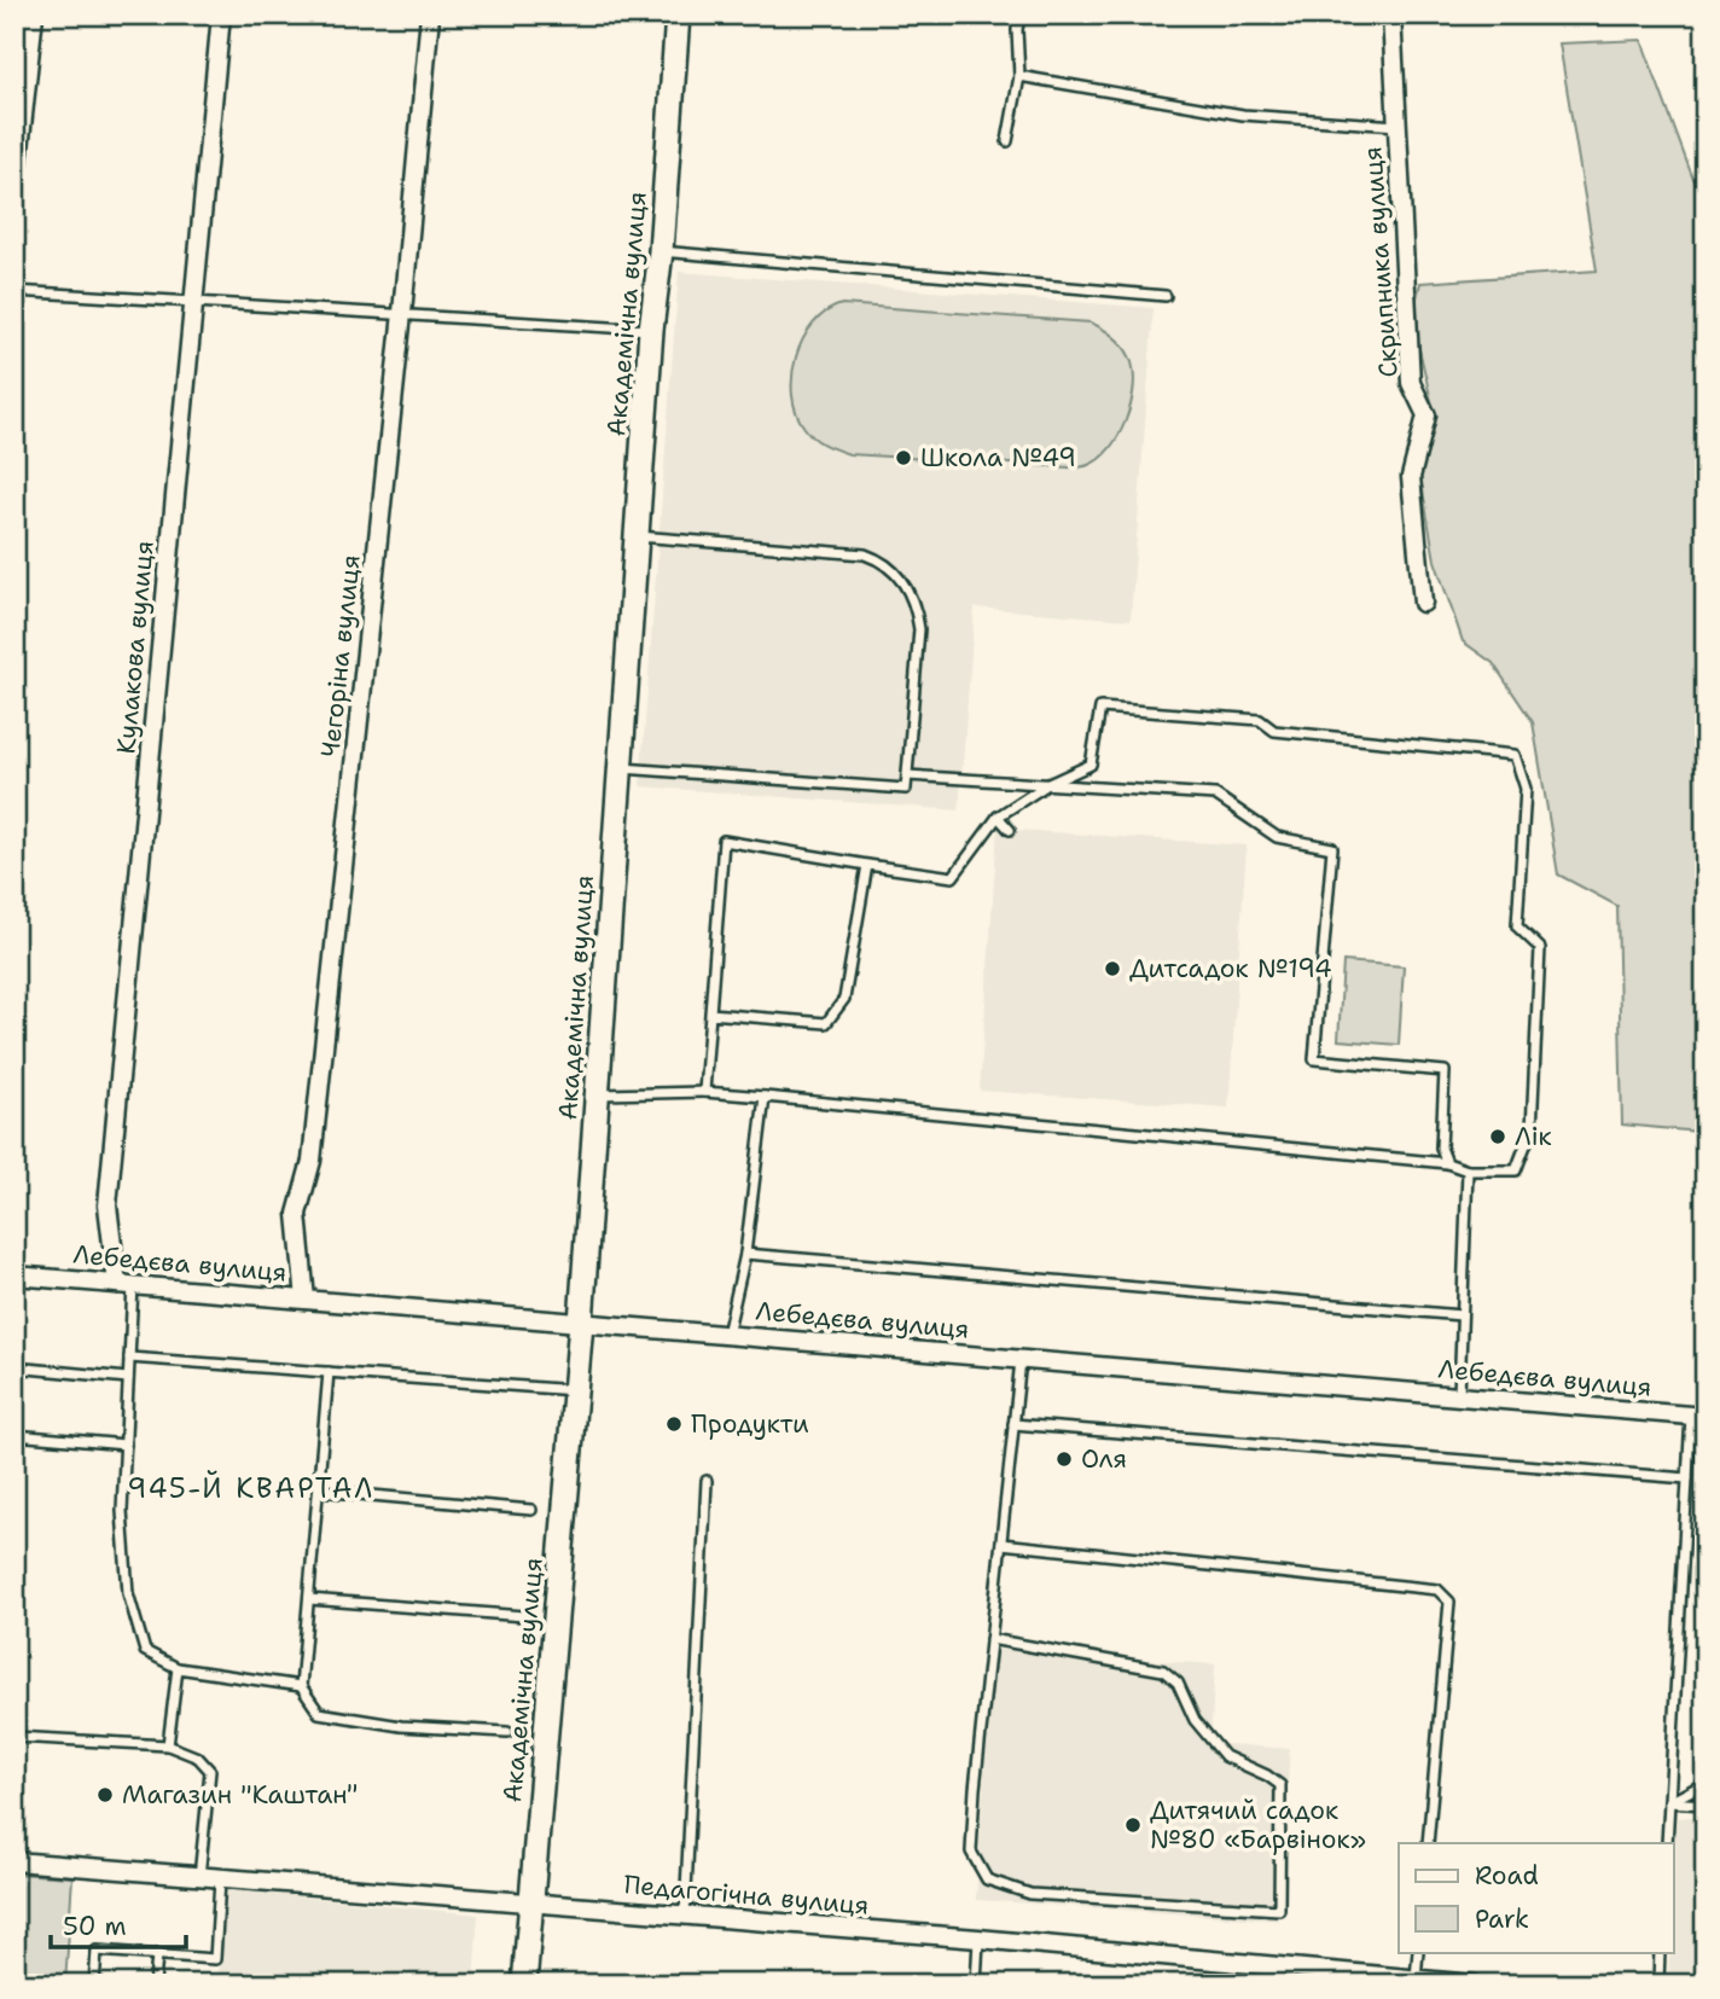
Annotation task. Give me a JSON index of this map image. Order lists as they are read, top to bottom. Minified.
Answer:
{"streets":{"main road":["Академічна вулиця"],"street":["Скрипника вулиця","Кулакова вулиця","Чегоріна вулиця","Лебедєва вулиця","Педагогічна вулиця"]},"crossings":[["Академічна вулиця","Лебедєва вулиця"],["Академічна вулиця","Педагогічна вулиця"],["Кулакова вулиця","Лебедєва вулиця"],["Чегоріна вулиця","Лебедєва вулиця"]],"districts":["945-Й КВАРТАЛ"],"places":["Школа №49","Дитсадок №194","Лік","Продукти","Оля","Магазин \"Каштан\"","Дитячий садок №80 «Барвінок»"],"legend":["Road","Park"],"scale_bar":"50 m"}
